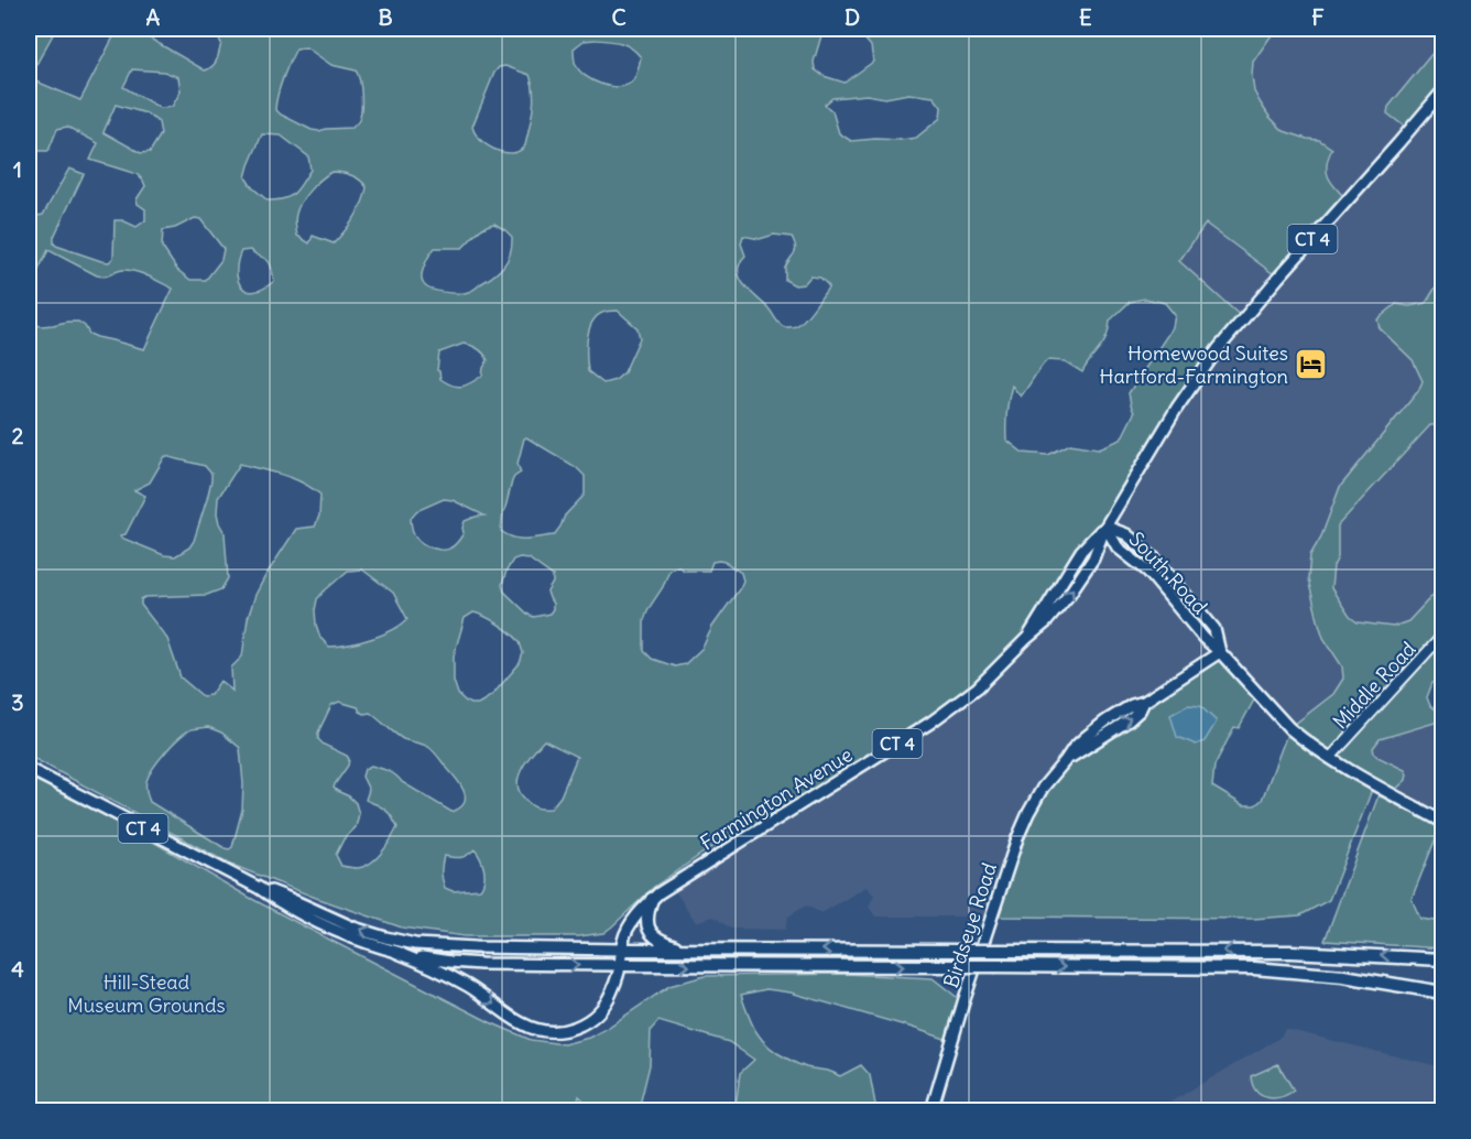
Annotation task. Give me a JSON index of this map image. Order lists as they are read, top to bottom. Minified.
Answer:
{"streets":{"main road":["CT 4","South Road","Farmington Avenue","Birdseye Road"],"street":["Middle Road"]},"crossings":[["CT 4","Farmington Avenue"],["South Road","Middle Road"],["South Road","Farmington Avenue"],["South Road","Birdseye Road"]],"parks":["Hill-Stead Museum Grounds"],"places":{"hotel":["Homewood Suites Hartford-Farmington"]},"grid":{"columns":["A","B","C","D","E","F"],"rows":["1","2","3","4"]}}
